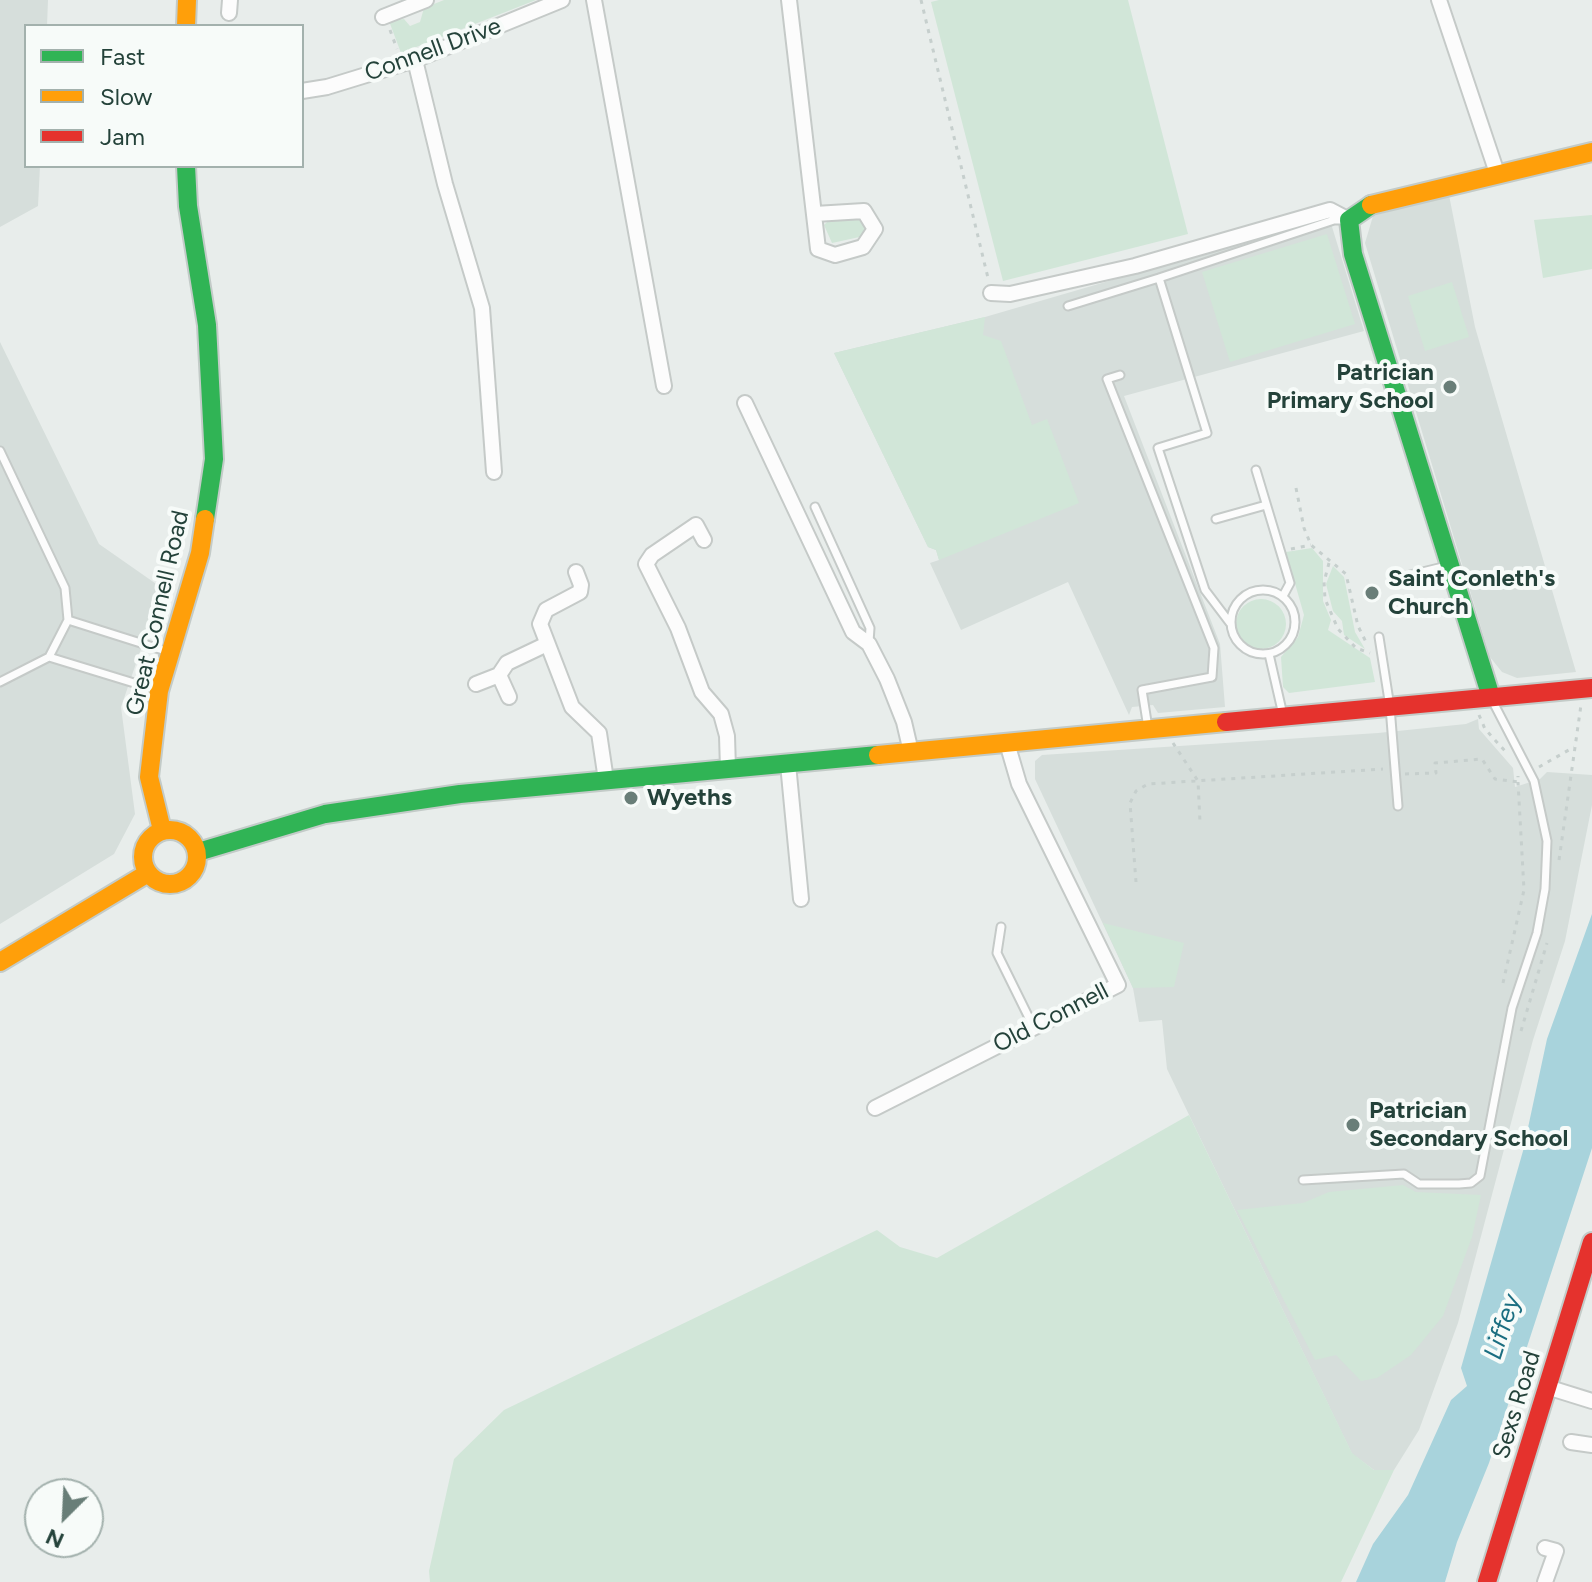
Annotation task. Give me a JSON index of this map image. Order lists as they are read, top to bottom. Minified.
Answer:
{"streets":{"street":["Connell Drive","Great Connell Road","Old Connell","Sexs Road"]},"water":["Liffey"],"places":["Patrician Primary School","Saint Conleth's Church","Wyeths","Patrician Secondary School"],"legend":["Fast","Slow","Jam"],"north":"bottom left"}
